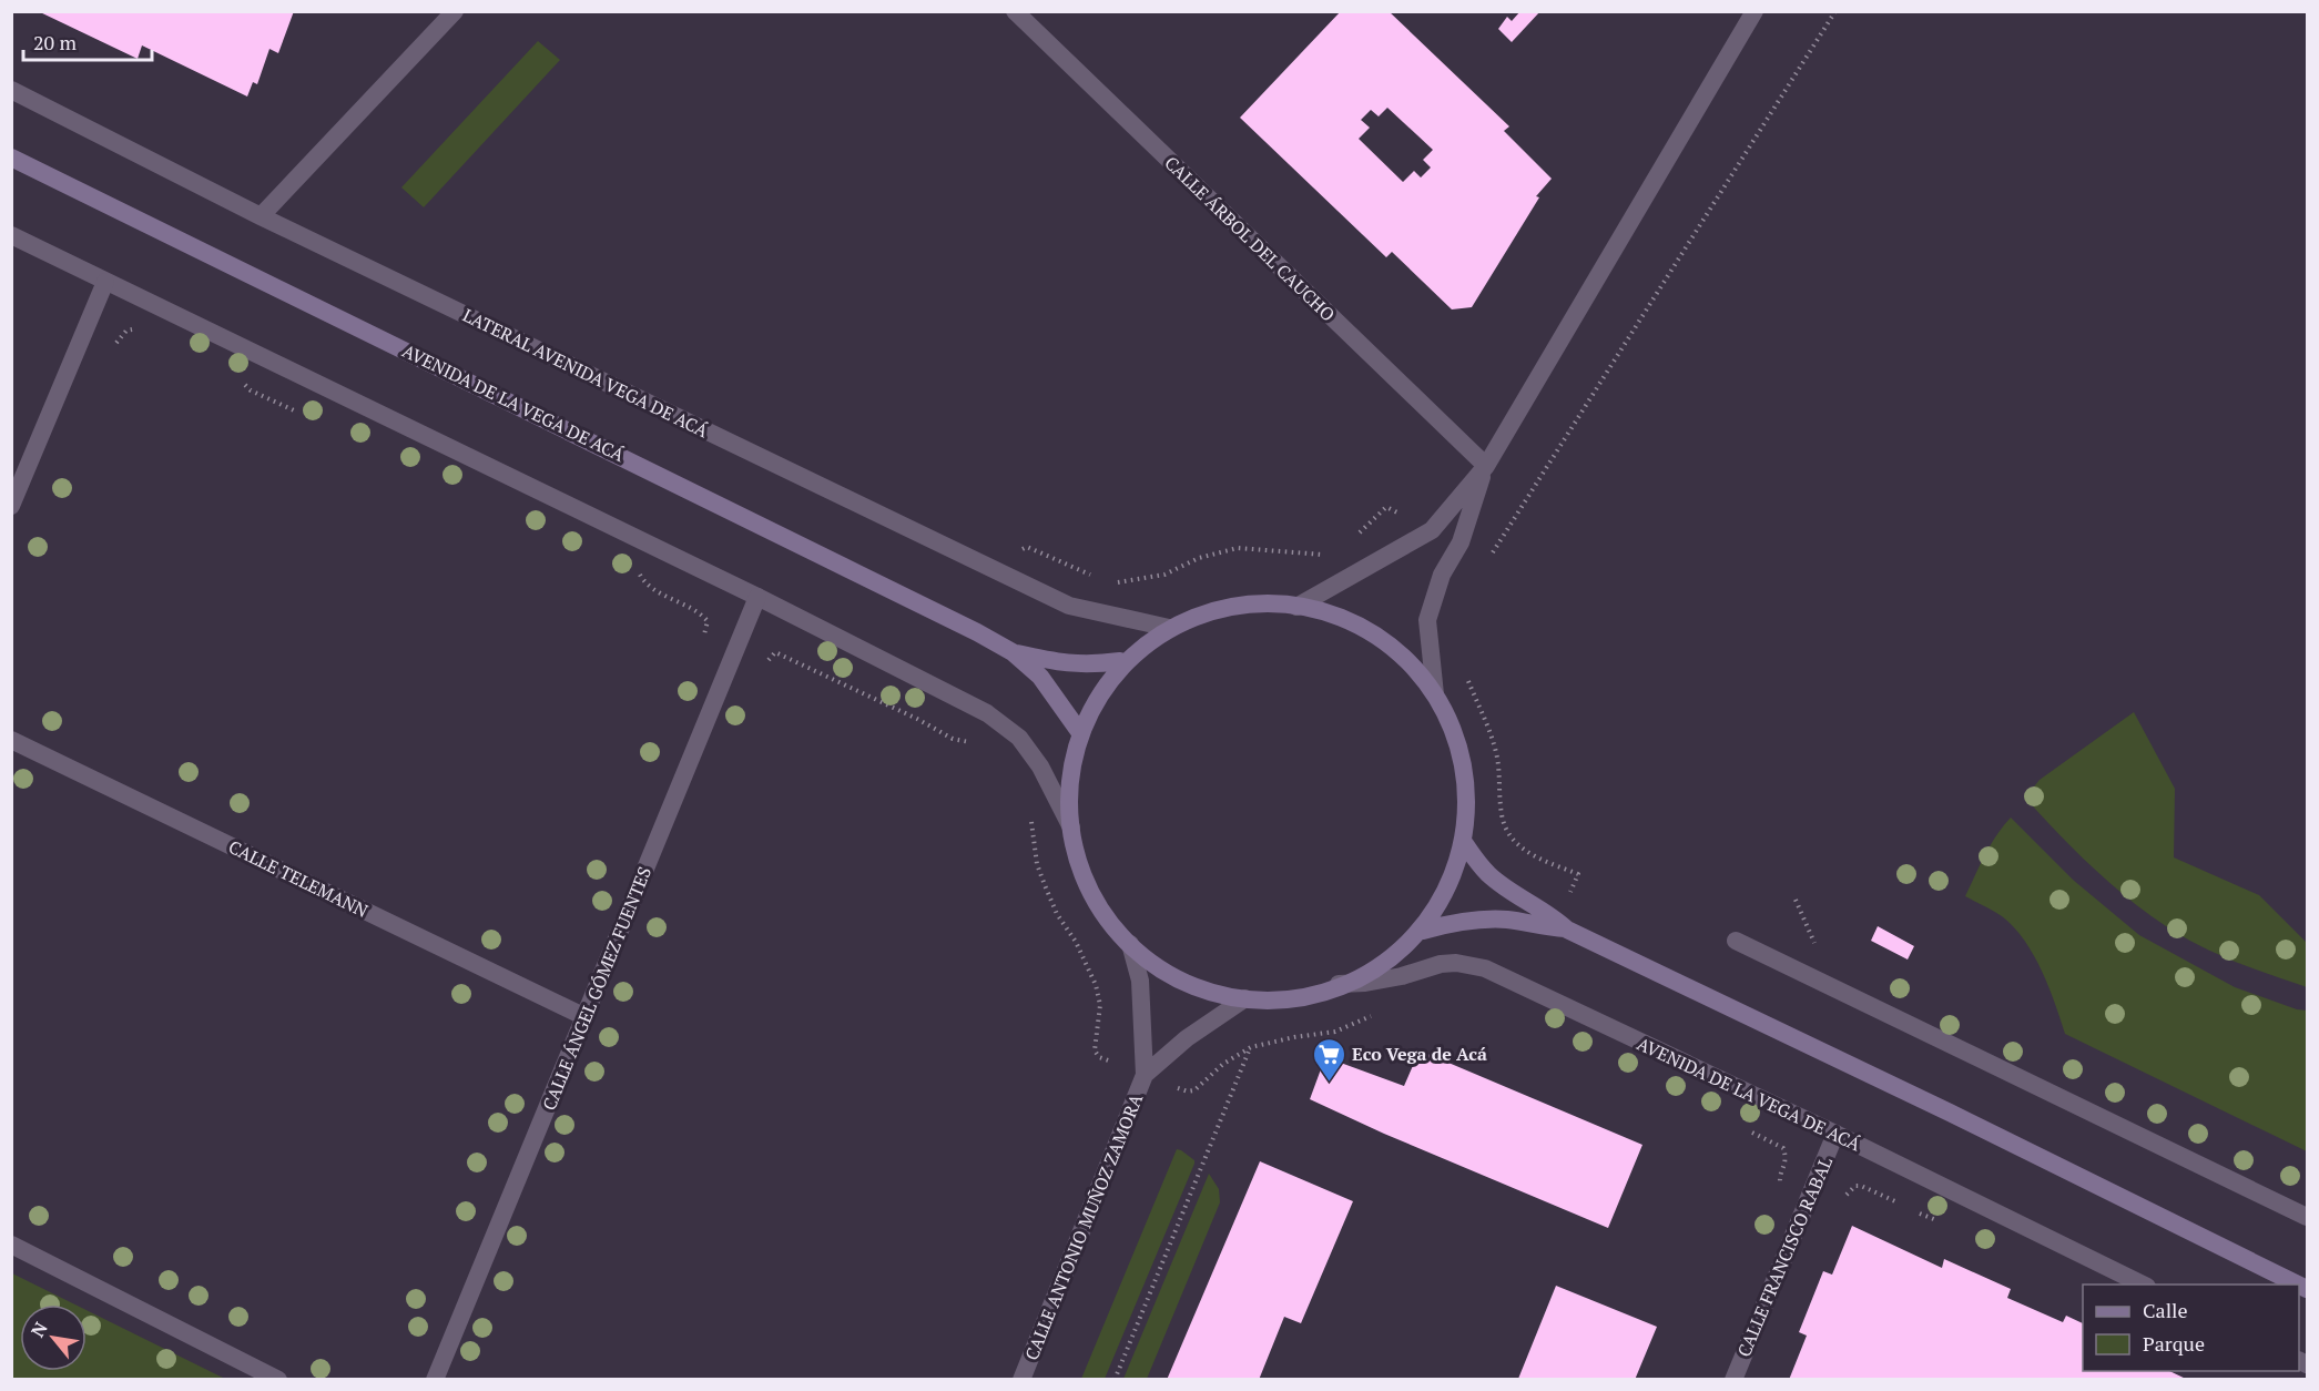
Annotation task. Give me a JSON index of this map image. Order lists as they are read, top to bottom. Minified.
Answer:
{"streets":{"main road":["AVENIDA DE LA VEGA DE ACÁ"],"street":["CALLE ÁRBOL DEL CAUCHO","LATERAL AVENIDA VEGA DE ACÁ","CALLE TELEMANN","CALLE ÁNGEL GÓMEZ FUENTES","CALLE ANTONIO MUÑOZ ZAMORA","CALLE FRANCISCO RABAL"]},"crossings":[["AVENIDA DE LA VEGA DE ACÁ","CALLE FRANCISCO RABAL"],["CALLE TELEMANN","CALLE ÁNGEL GÓMEZ FUENTES"]],"places":{"supermarket":["Eco Vega de Acá"]},"legend":["Calle","Parque"],"scale_bar":"20 m","north":"top left"}
